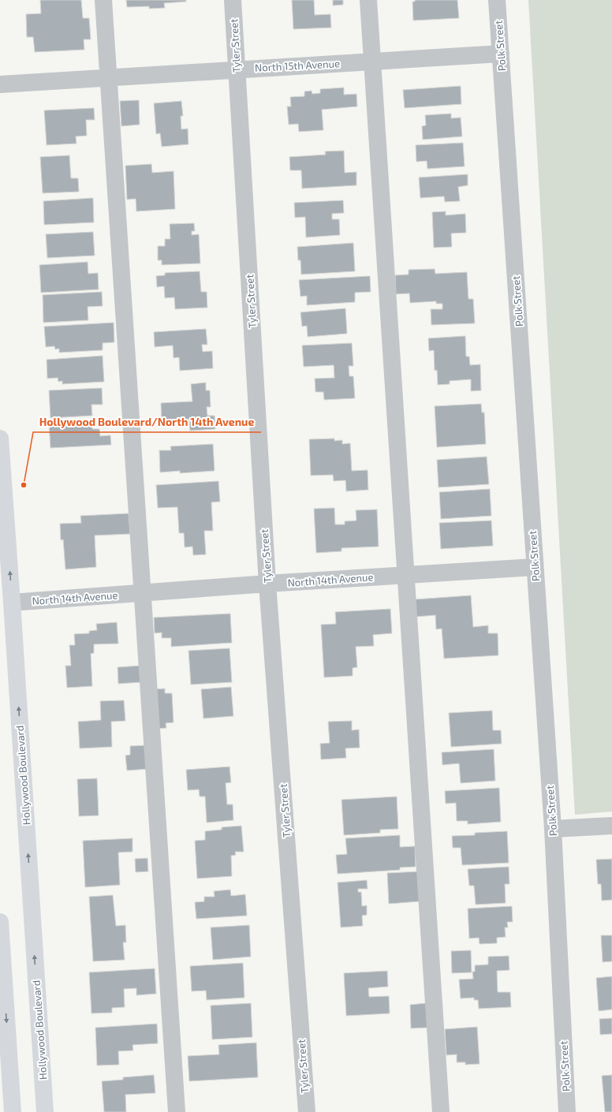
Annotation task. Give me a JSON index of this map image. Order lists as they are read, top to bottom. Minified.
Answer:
{"streets":{"main road":["Hollywood Boulevard"],"street":["Tyler Street","Polk Street","North 15th Avenue","North 14th Avenue"]},"crossings":[["Tyler Street","North 15th Avenue"],["Tyler Street","North 14th Avenue"],["Polk Street","North 15th Avenue"],["Polk Street","North 14th Avenue"],["North 14th Avenue","Hollywood Boulevard"]],"one_way":["Hollywood Boulevard"],"places":["Hollywood Boulevard/North 14th Avenue"]}
